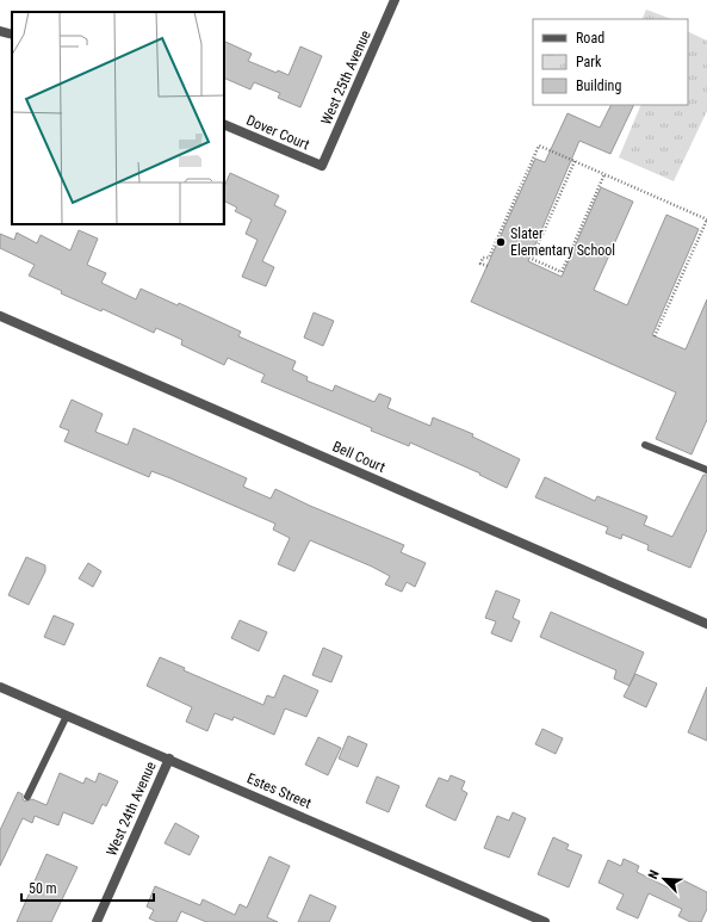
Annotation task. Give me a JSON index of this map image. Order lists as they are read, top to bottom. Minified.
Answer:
{"streets":{"street":["West 25th Avenue","Dover Court","Bell Court","Estes Street","West 24th Avenue"]},"crossings":[["West 25th Avenue","Dover Court"],["Estes Street","West 24th Avenue"]],"places":["Slater Elementary School"],"legend":["Road","Park","Building"],"scale_bar":"50 m","north":"top left"}
